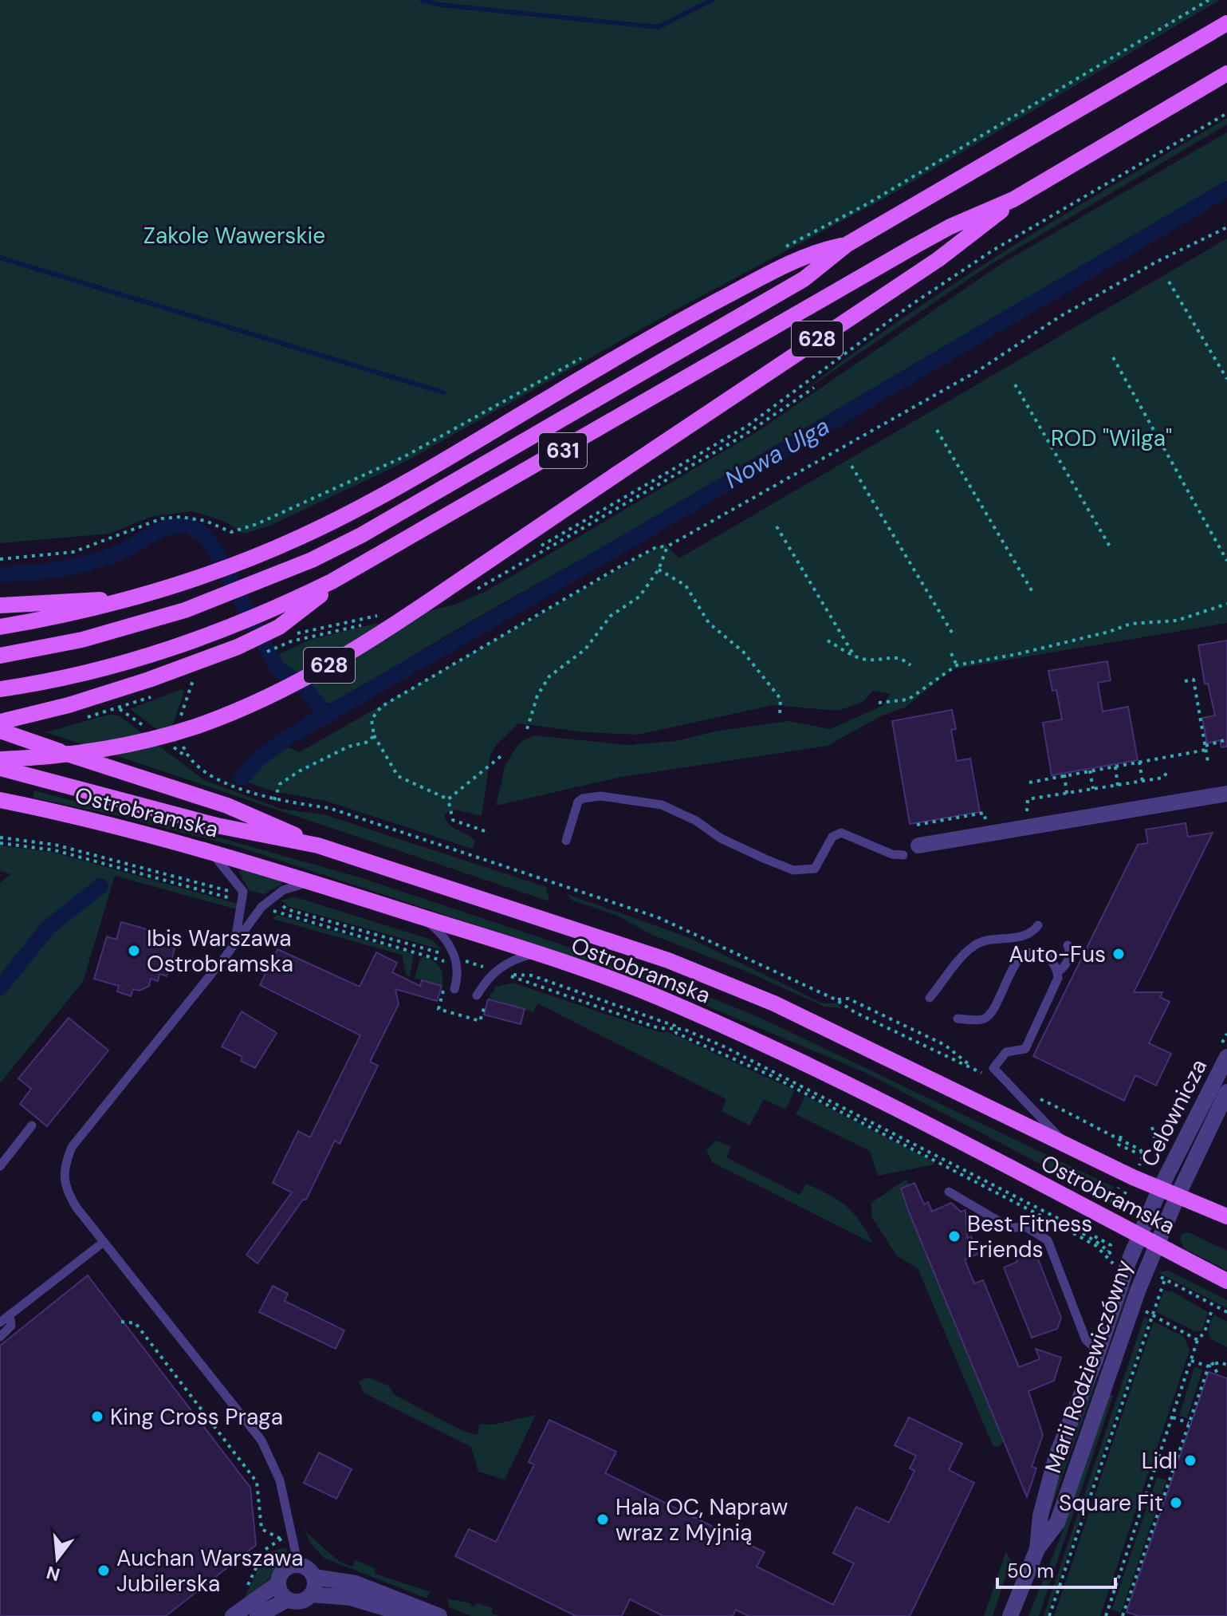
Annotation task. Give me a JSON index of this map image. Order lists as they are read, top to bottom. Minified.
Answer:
{"streets":{"main road":["628","631","Ostrobramska"],"street":["Celownicza","Marii Rodziewiczówny"]},"crossings":[["628","631"],["Ostrobramska","Celownicza"],["Ostrobramska","Marii Rodziewiczówny"],["Celownicza","Marii Rodziewiczówny"]],"water":["Nowa Ulga"],"parks":["Zakole Wawerskie","ROD \"Wilga\""],"places":["Ibis Warszawa Ostrobramska","Auto-Fus","Best Fitness Friends","King Cross Praga","Lidl","Square Fit","Hala OC, Napraw wraz z Myjnią","Auchan Warszawa Jubilerska"],"scale_bar":"50 m","north":"bottom"}
